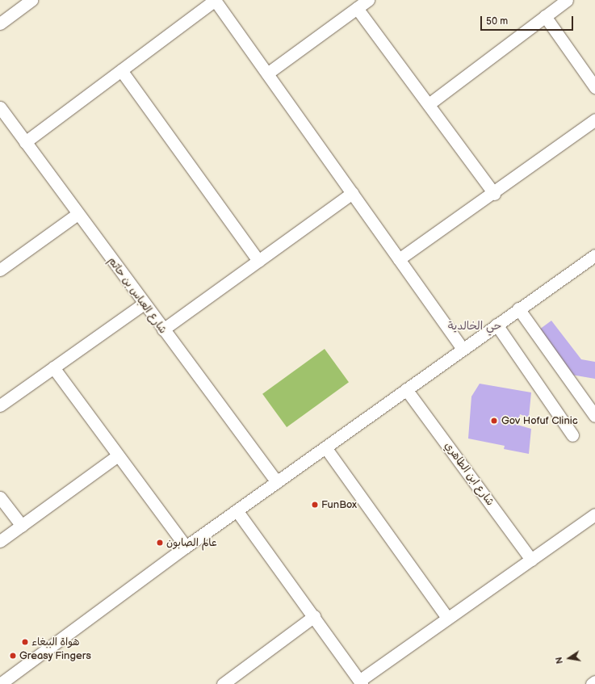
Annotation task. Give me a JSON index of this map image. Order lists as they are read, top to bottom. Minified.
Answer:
{"streets":{"street":["شارع العباس بن حاتم","شارع ابن الطاهري"]},"districts":["حي الخالدية"],"places":["Gov Hofuf Clinic","FunBox","عالم الصابون","هواة الببغاء","Greasy Fingers"],"scale_bar":"50 m","north":"left"}
